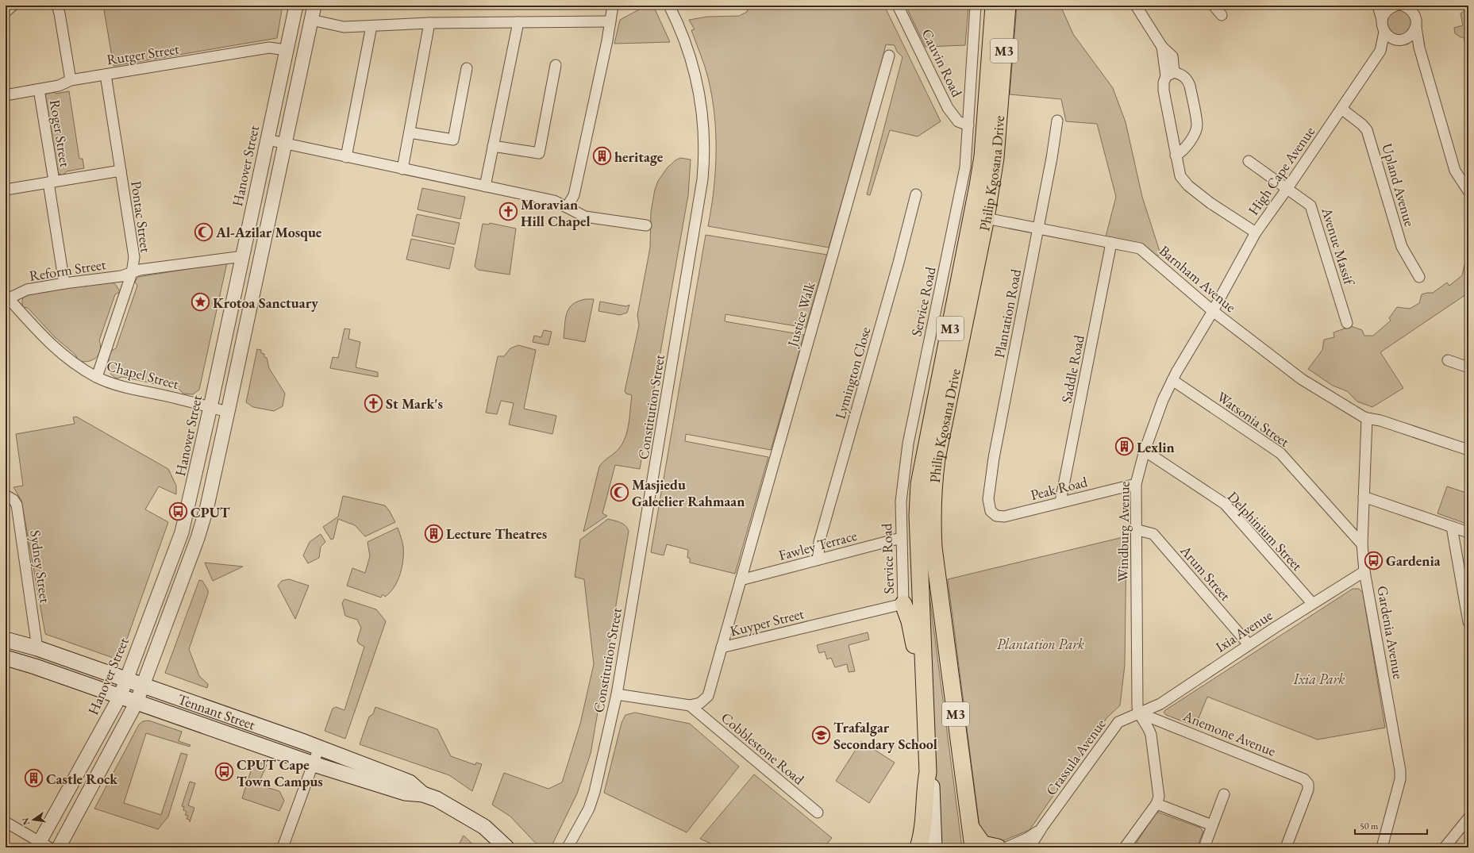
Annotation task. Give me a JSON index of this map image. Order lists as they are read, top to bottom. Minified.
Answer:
{"streets":{"main road":["M3","Philip Kgosana Drive","Tennant Street"],"street":["Rutger Street","Cauvin Road","Roger Street","Hanover Street","High Cape Avenue","Upland Avenue","Pontac Street","Avenue Massif","Reform Street","Barnham Avenue","Service Road","Plantation Road","Justice Walk","Saddle Road","Lymington Close","Chapel Street","Constitution Street","Watsonia Street","Peak Road","Delphinium Street","Windburg Avenue","Fawley Terrace","Sydney Street","Arum Street","Kuyper Street","Ixia Avenue","Gardenia Avenue","Anemone Avenue","Cobblestone Road","Crassula Avenue"]},"crossings":[["M3","Philip Kgosana Drive"],["Rutger Street","Roger Street"],["Rutger Street","Hanover Street"],["Rutger Street","Pontac Street"],["Cauvin Road","Service Road"],["Roger Street","Reform Street"],["Hanover Street","Reform Street"],["Hanover Street","Chapel Street"],["Hanover Street","Tennant Street"],["High Cape Avenue","Upland Avenue"],["High Cape Avenue","Avenue Massif"],["High Cape Avenue","Barnham Avenue"],["High Cape Avenue","Windburg Avenue"],["Philip Kgosana Drive","Barnham Avenue"],["Pontac Street","Reform Street"],["Pontac Street","Chapel Street"],["Reform Street","Chapel Street"],["Barnham Avenue","Plantation Road"],["Barnham Avenue","Saddle Road"],["Barnham Avenue","Windburg Avenue"],["Barnham Avenue","Gardenia Avenue"],["Service Road","Fawley Terrace"],["Service Road","Kuyper Street"],["Plantation Road","Peak Road"],["Justice Walk","Fawley Terrace"],["Justice Walk","Kuyper Street"],["Saddle Road","Peak Road"],["Lymington Close","Fawley Terrace"],["Watsonia Street","Windburg Avenue"],["Watsonia Street","Gardenia Avenue"],["Peak Road","Windburg Avenue"],["Delphinium Street","Windburg Avenue"],["Delphinium Street","Ixia Avenue"],["Windburg Avenue","Arum Street"],["Windburg Avenue","Ixia Avenue"],["Windburg Avenue","Anemone Avenue"],["Windburg Avenue","Crassula Avenue"],["Sydney Street","Tennant Street"],["Arum Street","Ixia Avenue"],["Kuyper Street","Cobblestone Road"],["Ixia Avenue","Gardenia Avenue"],["Ixia Avenue","Anemone Avenue"],["Ixia Avenue","Crassula Avenue"],["Anemone Avenue","Crassula Avenue"]],"parks":["Plantation Park","Ixia Park"],"places":{"building":["heritage","Lexlin","Lecture Theatres","Castle Rock"],"church":["Moravian Hill Chapel","St Mark's"],"mosque":["Al-Azilar Mosque","Masjiedu Galeelier Rahmaan"],"place":["Krotoa Sanctuary"],"bus stop":["CPUT","Gardenia","CPUT Cape Town Campus"],"school or university":["Trafalgar Secondary School"]},"scale_bar":"50 m","north":"left"}
